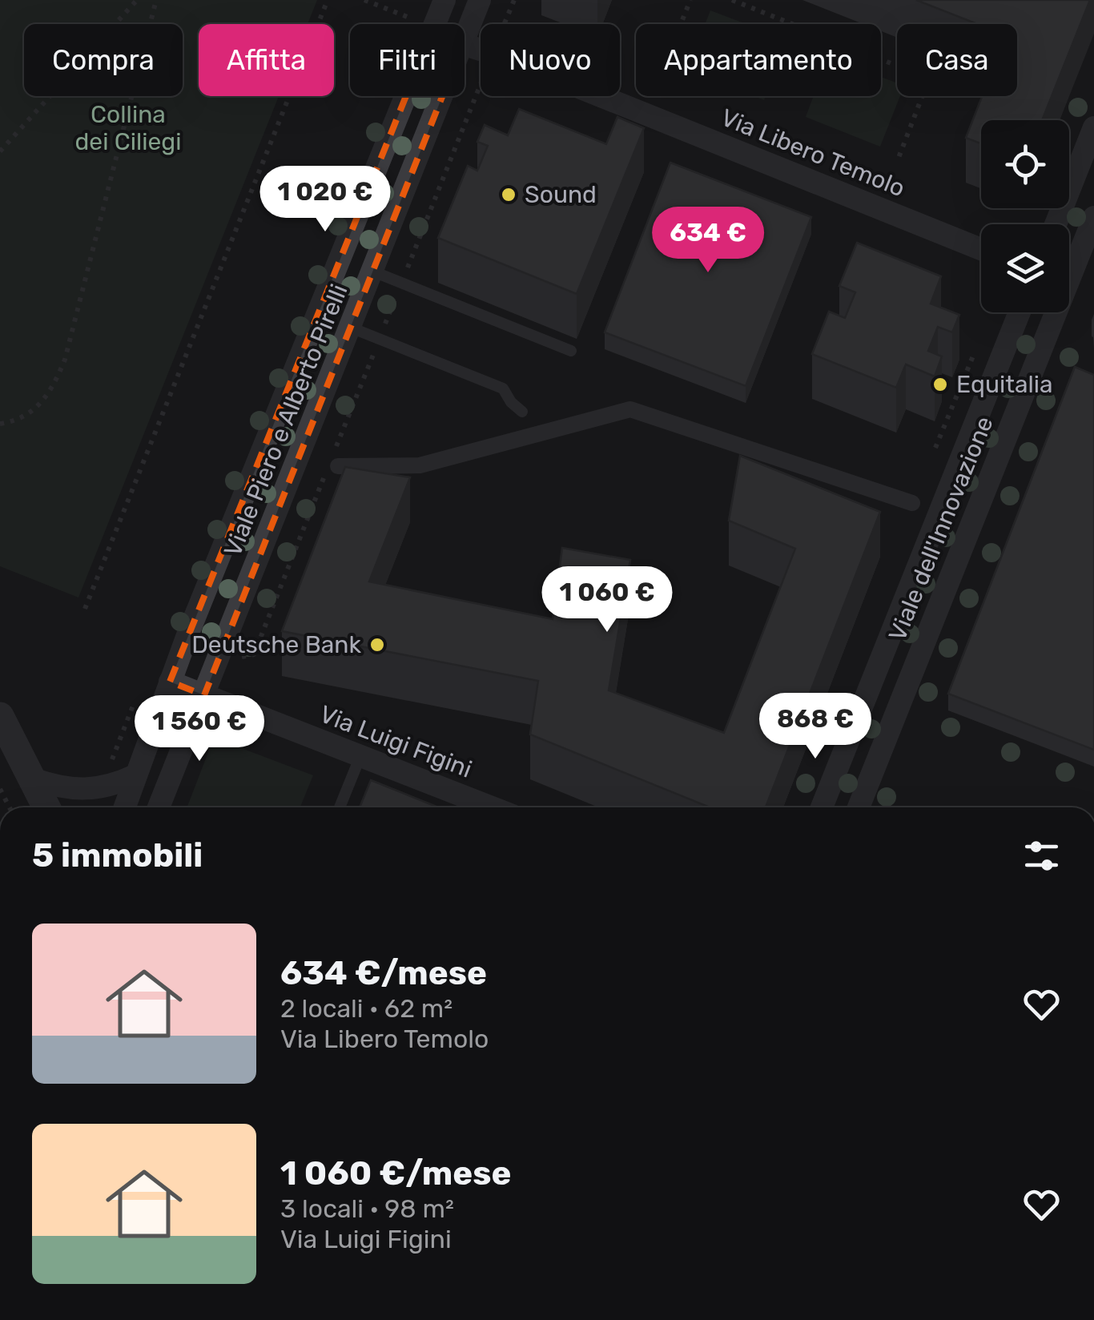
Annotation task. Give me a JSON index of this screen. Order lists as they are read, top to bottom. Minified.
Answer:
{"streets":{"street":["Via Libero Temolo","Viale Piero e Alberto Pirelli","Viale dell'Innovazione","Via Luigi Figini"]},"crossings":[["Viale Piero e Alberto Pirelli","Via Luigi Figini"]],"parks":["Collina dei Ciliegi"],"places":["Sound","Equitalia","Deutsche Bank"],"page":{"chip":["Compra","Affitta","Filtri","Nuovo","Appartamento","Casa"],"price":["1 020 €","634 €","1 060 €","868 €","1 560 €"],"heading":"5 immobili","list":[{"name":"634 €/mese","note":"2 locali · 62 m² · Via Libero Temolo"},{"name":"1 060 €/mese","note":"3 locali · 98 m² · Via Luigi Figini"}]}}
